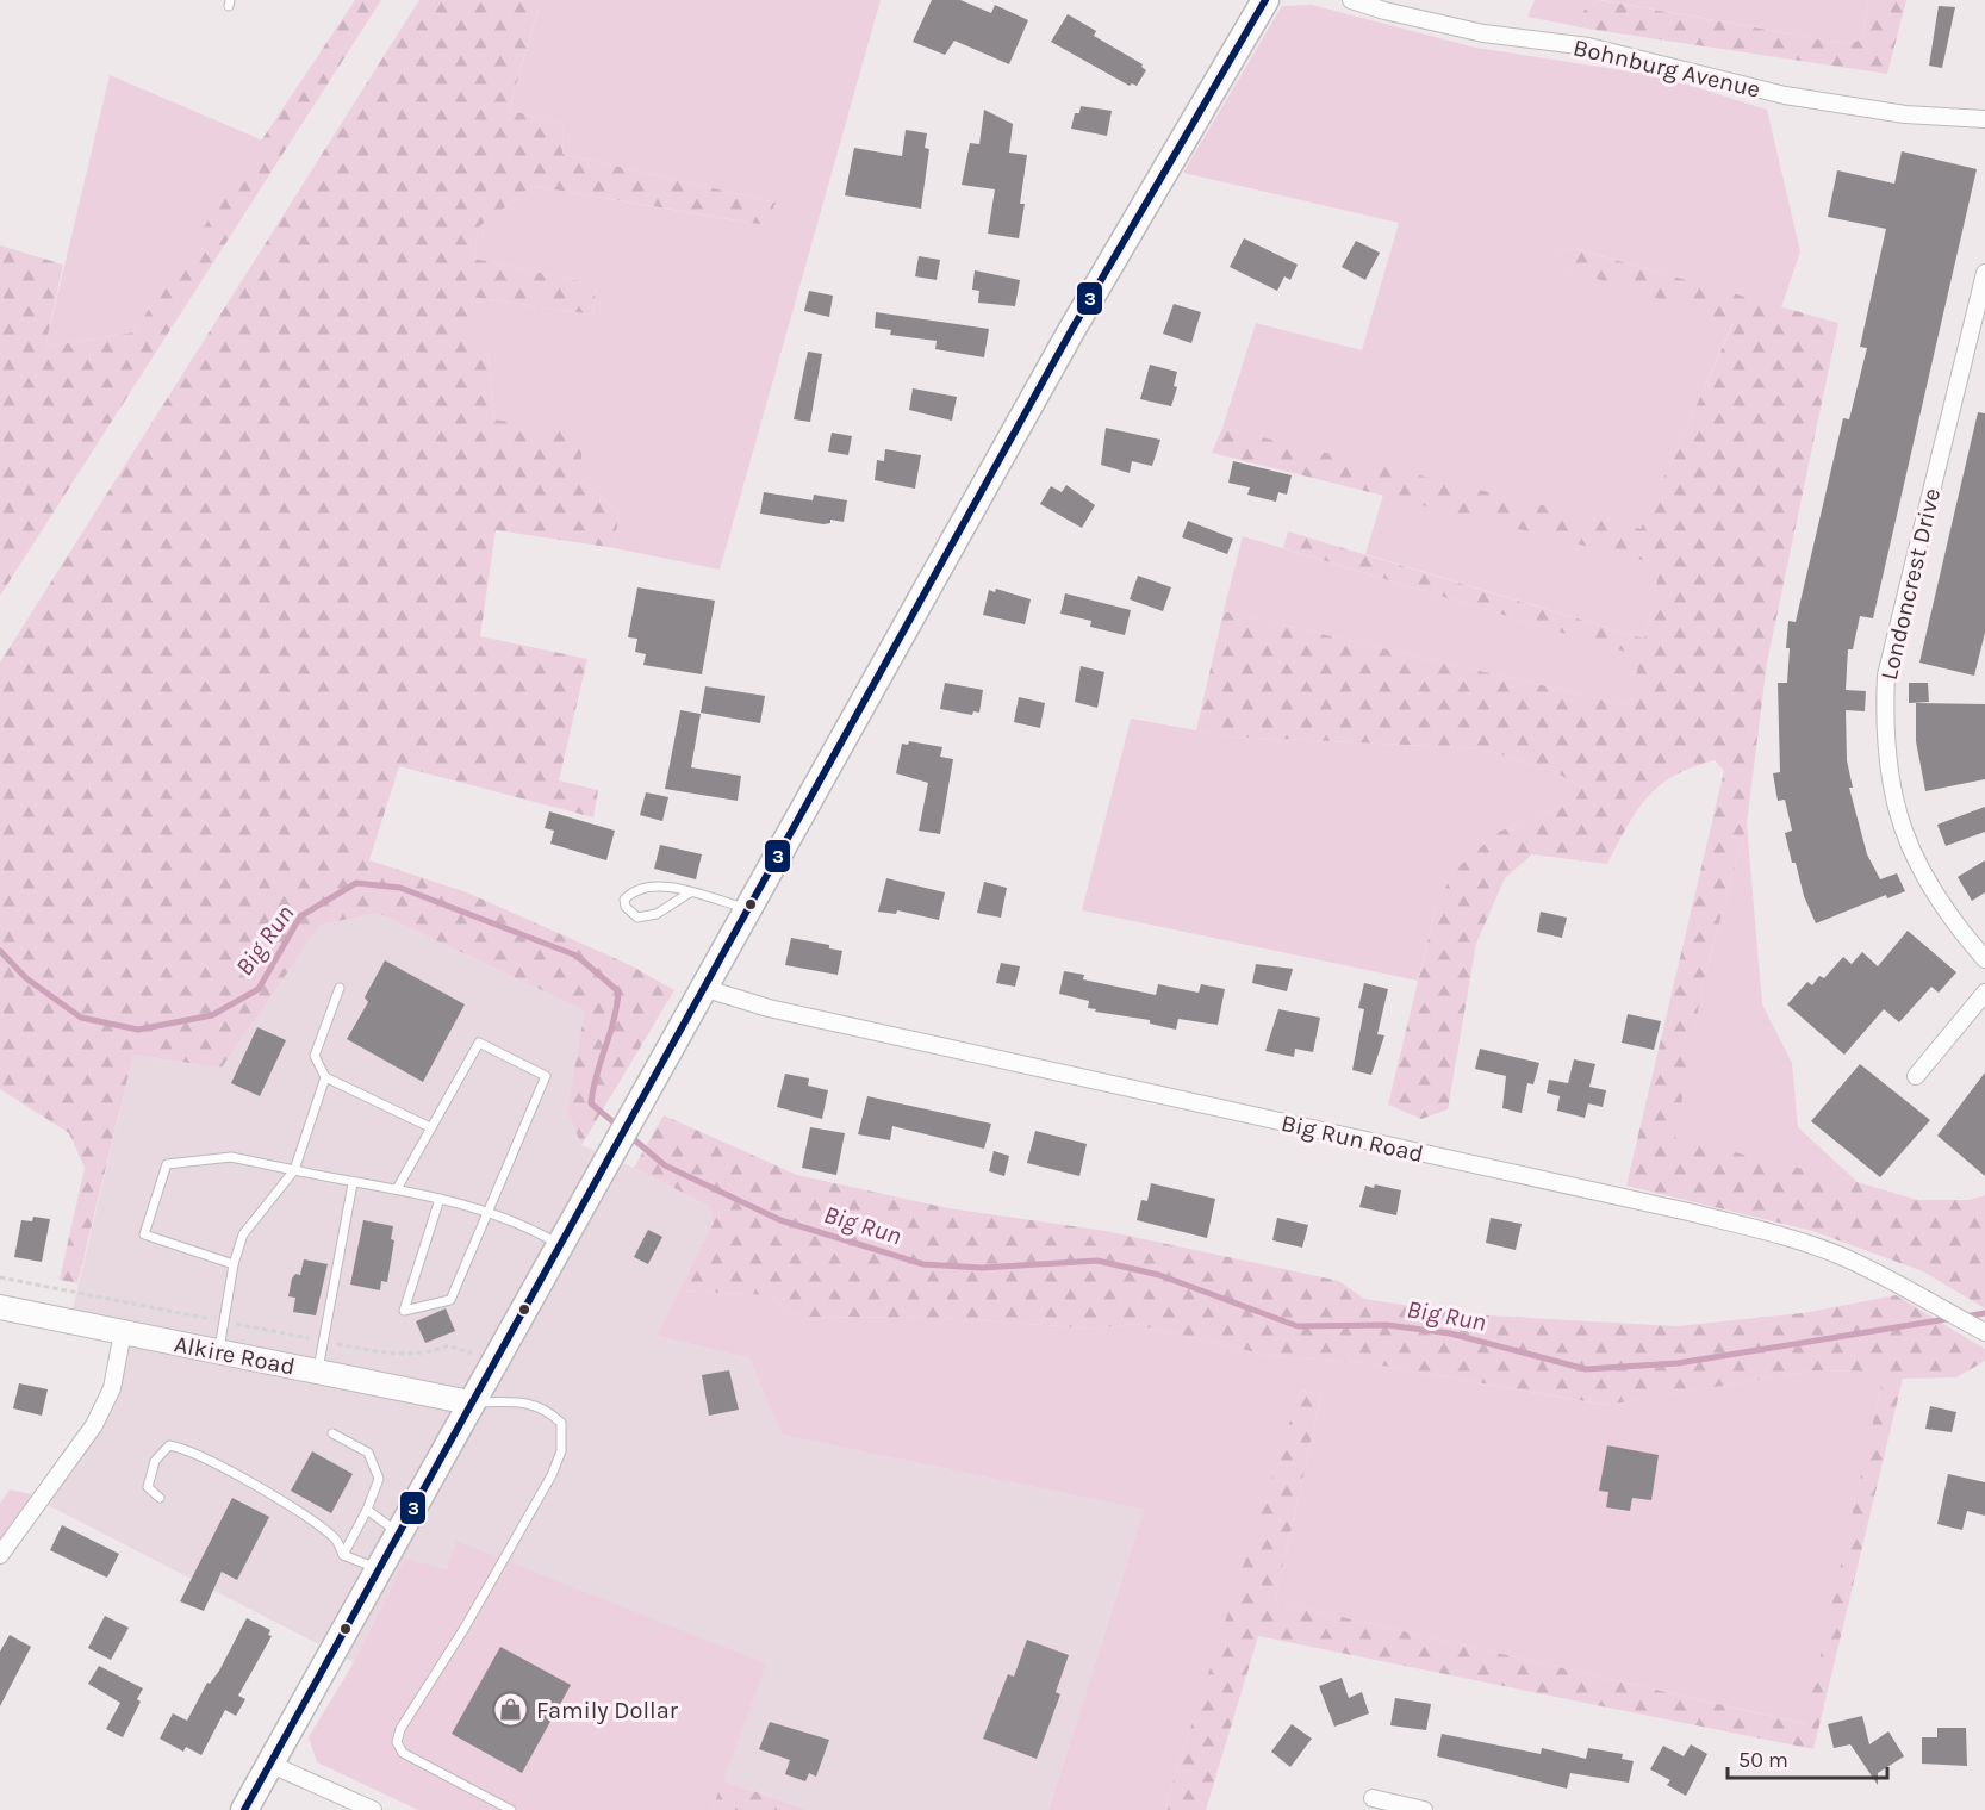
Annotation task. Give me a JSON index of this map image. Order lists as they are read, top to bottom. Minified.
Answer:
{"streets":{"main road":["Alkire Road"],"street":["Bohnburg Avenue","Londoncrest Drive","Big Run Road"]},"water":["Big Run"],"places":{"shop":["Family Dollar"]},"lines":["transit line 3"],"scale_bar":"50 m"}
